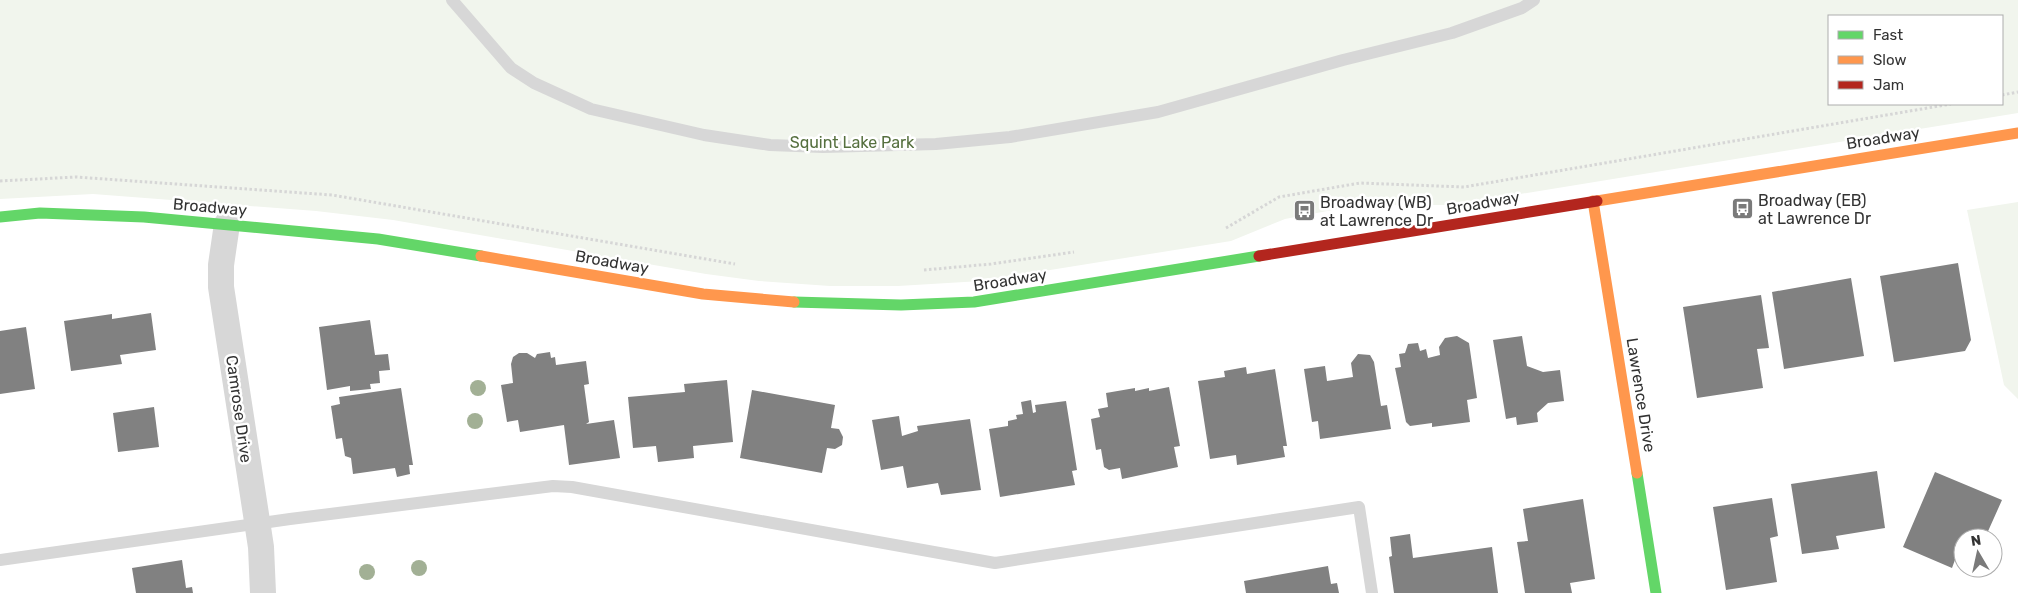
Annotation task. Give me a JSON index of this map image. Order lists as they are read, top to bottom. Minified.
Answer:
{"streets":{"street":["Broadway","Lawrence Drive","Camrose Drive"]},"crossings":[["Broadway","Lawrence Drive"],["Broadway","Camrose Drive"]],"parks":["Squint Lake Park"],"places":{"bus stop":["Broadway (EB) at Lawrence Dr","Broadway (WB) at Lawrence Dr"]},"legend":["Fast","Slow","Jam"],"north":"top"}
